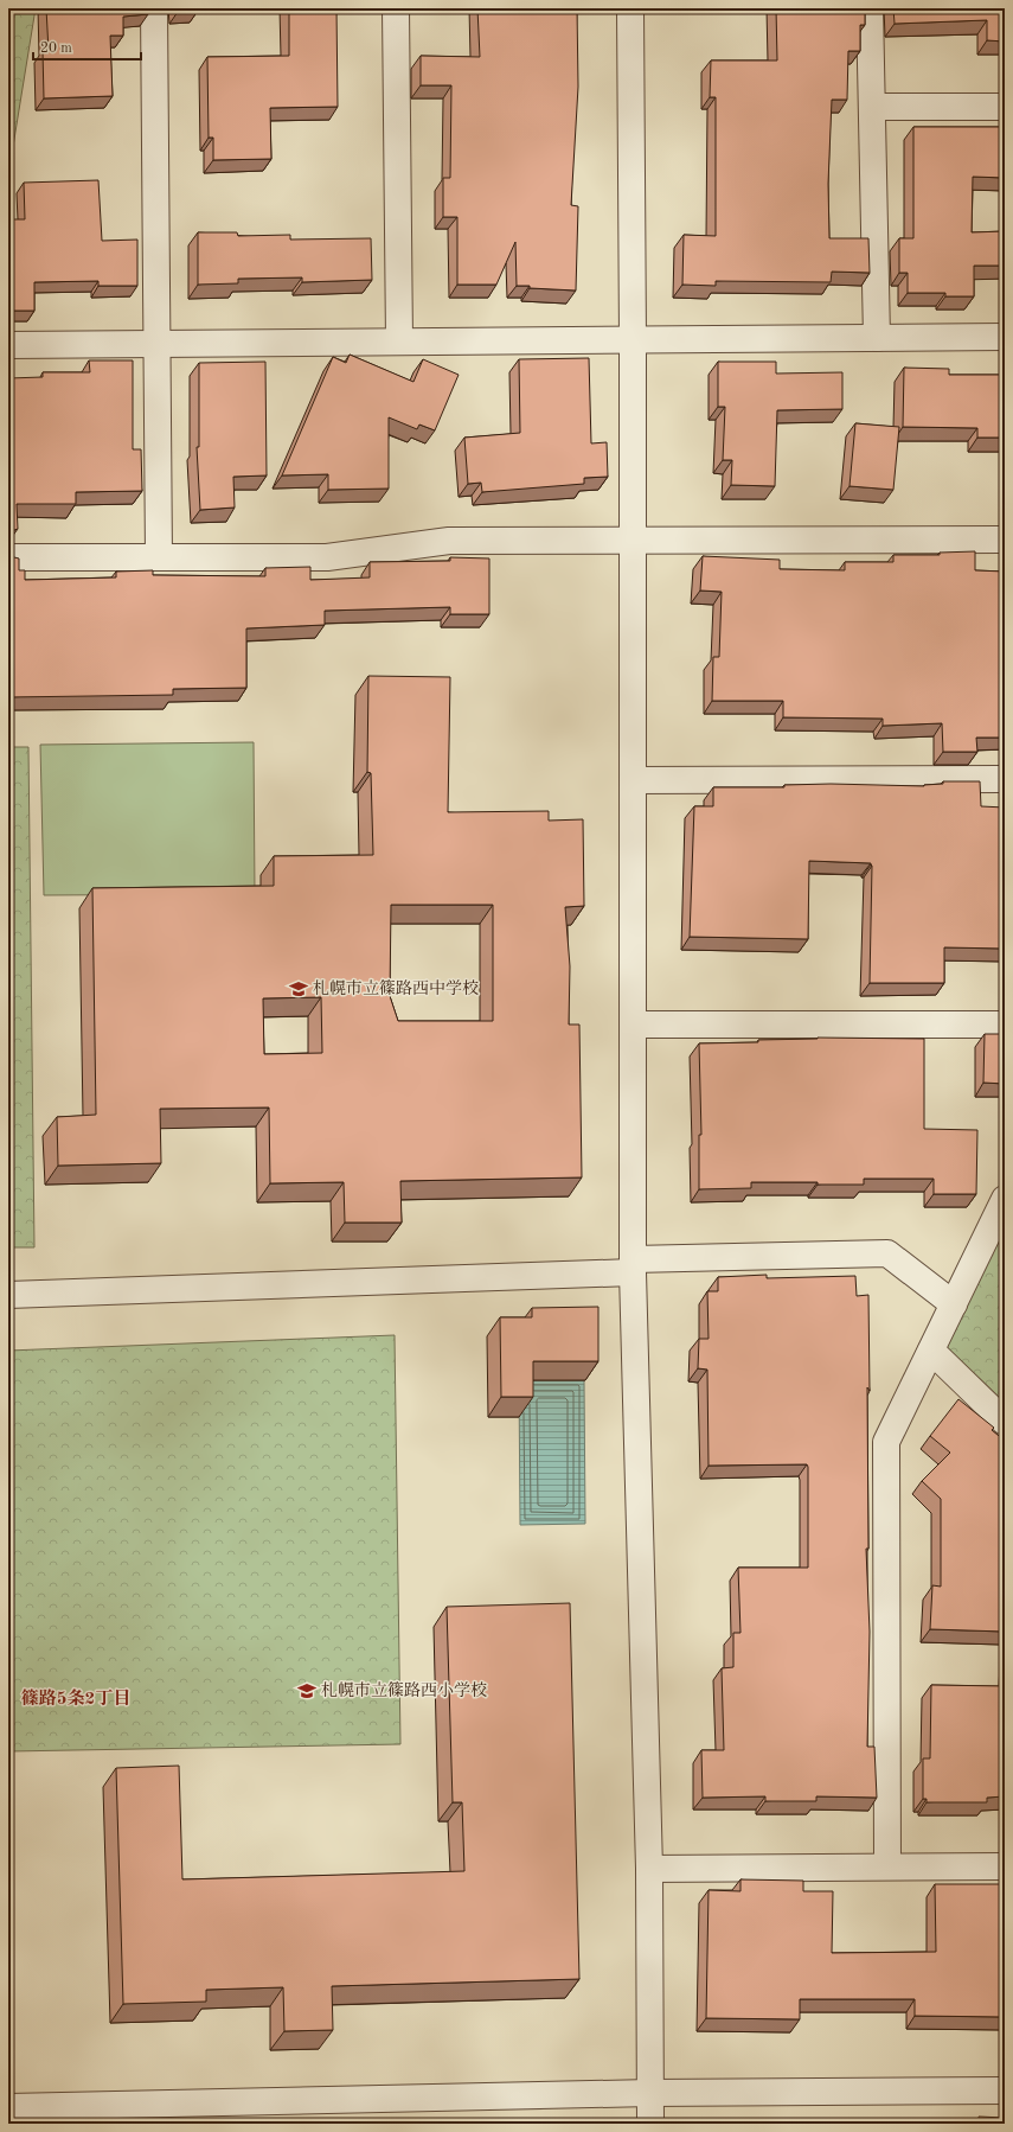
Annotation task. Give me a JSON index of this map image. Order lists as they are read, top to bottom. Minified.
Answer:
{"districts":["篠路5条2丁目"],"places":{"school or university":["札幌市立篠路西中学校","札幌市立篠路西小学校"]},"scale_bar":"20 m"}
